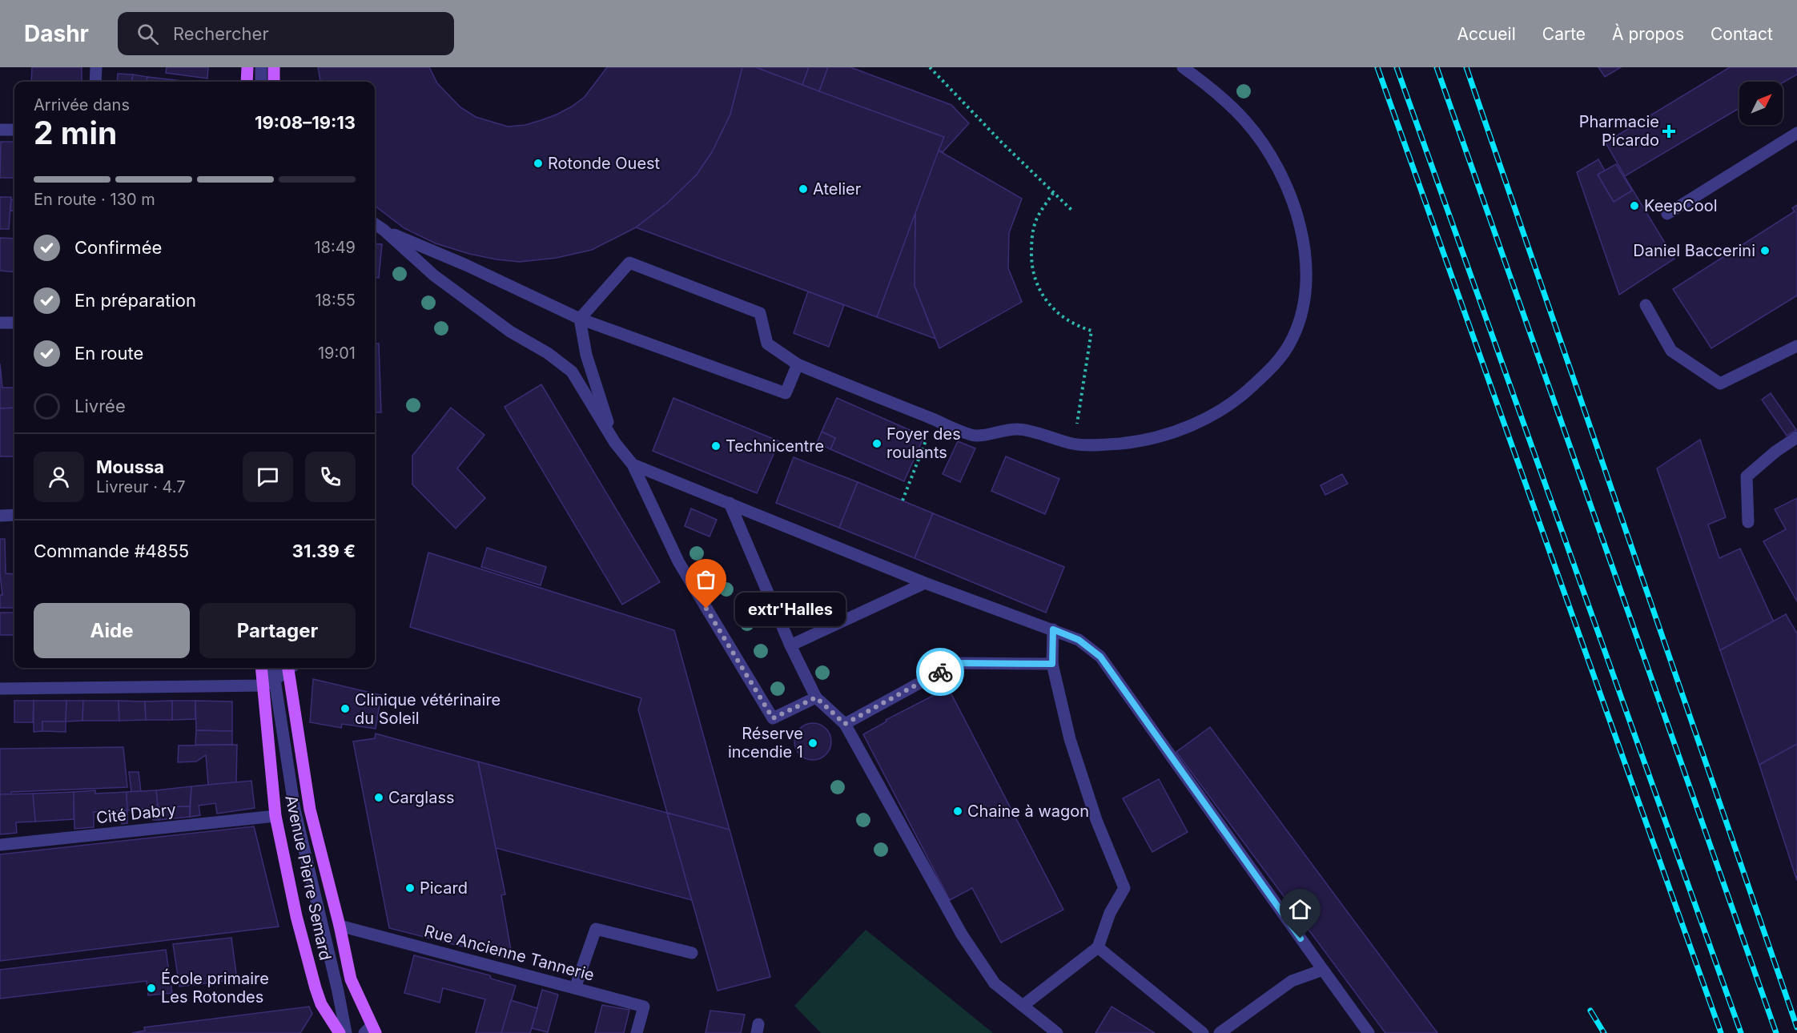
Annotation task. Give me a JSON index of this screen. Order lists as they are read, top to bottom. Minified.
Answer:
{"streets":{"main road":["Avenue Pierre Semard"],"street":["Cité Dabry","Rue Ancienne Tannerie"]},"crossings":[["Cité Dabry","Avenue Pierre Semard"],["Avenue Pierre Semard","Rue Ancienne Tannerie"]],"places":{"health":["Pharmacie Picardo"],"other":["Rotonde Ouest","Atelier","KeepCool","Daniel Baccerini","Foyer des roulants","Technicentre","extr'Halles","Clinique vétérinaire du Soleil","Réserve incendie 1","Carglass","Chaine à wagon","Picard","École primaire Les Rotondes"]},"north":"top right","page":{"header":"Dashr","search":"Rechercher","nav":["Accueil","Carte","À propos","Contact"],"heading":["2 min","Arrivée dans","19:08–19:13"],"panel":["Moussa","Livreur · 4.7","Commande #4855","31.39 €"],"bar":"En route · 130 m","list":[["Confirmée","18:49"],["En préparation","18:55"],["En route","19:01"],"Livrée"],"bubble":"extr'Halles","buttons":["Aide","Partager"]}}
